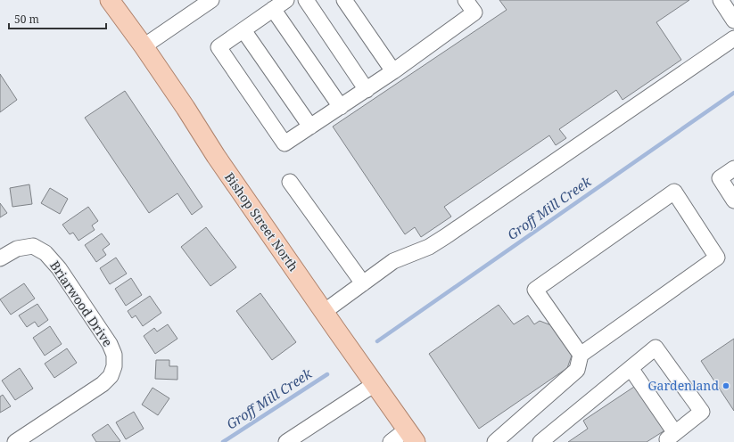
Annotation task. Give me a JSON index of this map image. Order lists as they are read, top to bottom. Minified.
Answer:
{"streets":{"main road":["Bishop Street North"],"street":["Briarwood Drive"]},"water":["Groff Mill Creek"],"places":["Gardenland"],"scale_bar":"50 m"}
